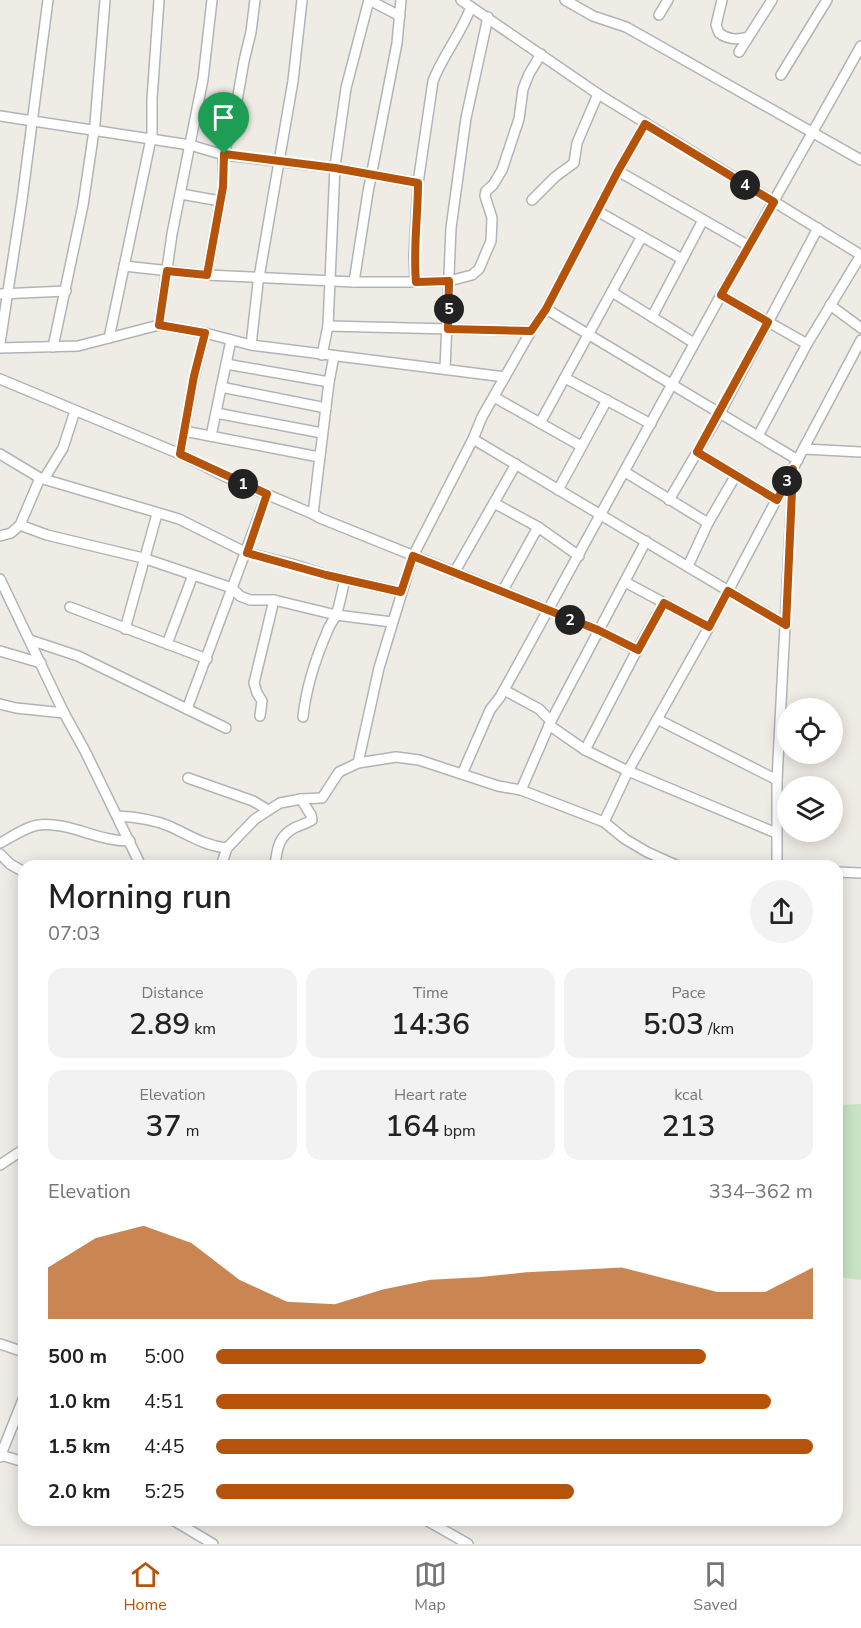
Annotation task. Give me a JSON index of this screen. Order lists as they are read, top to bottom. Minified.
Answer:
{"page":{"pins":["4","5","3","1","2"],"heading":["Morning run","07:03"],"stats":[["Distance","2.89 km"],["Time","14:36"],["Pace","5:03 /km"],["Elevation","37 m"],["Heart rate","164 bpm"],["kcal","213"]],"chart":["Elevation","334–362 m"],"list":[{"name":"500 m","note":"5:00"},{"name":"1.0 km","note":"4:51"},{"name":"1.5 km","note":"4:45"},{"name":"2.0 km","note":"5:25"}],"tabs":["Home","Map","Saved"]}}
